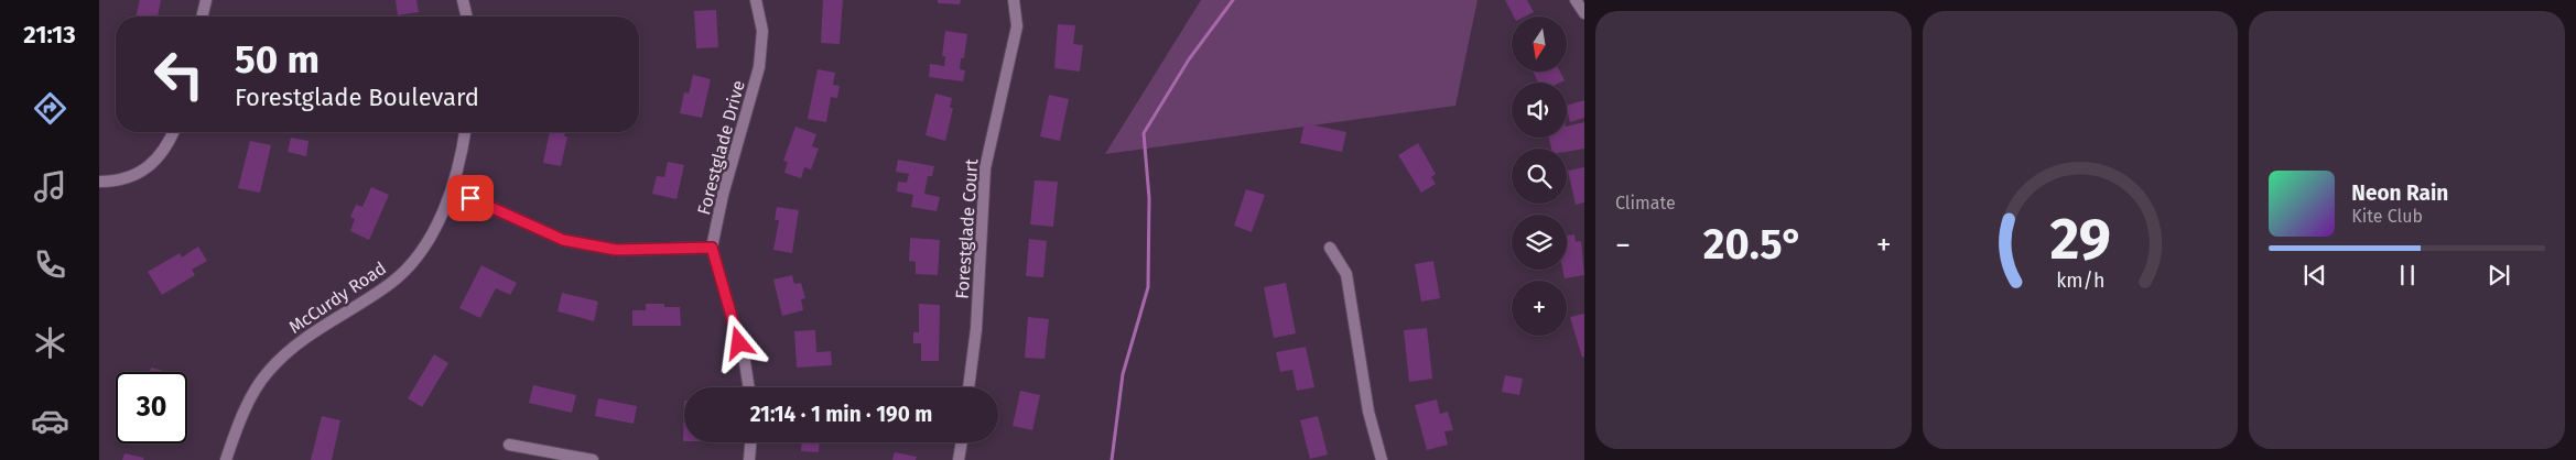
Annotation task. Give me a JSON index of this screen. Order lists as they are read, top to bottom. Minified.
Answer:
{"streets":{"street":["Forestglade Drive","Forestglade Court","McCurdy Road"]},"north":"bottom","page":{"tabs":"21:13","tile":"Climate","map_buttons":"+","turn":["50 m","Forestglade Boulevard"],"song":["Neon Rain","Kite Club"],"heat":["−","20.5°","+"],"limit":"30","trip":"21:14 · 1 min · 190 m","gauge":["29","km/h"]}}
